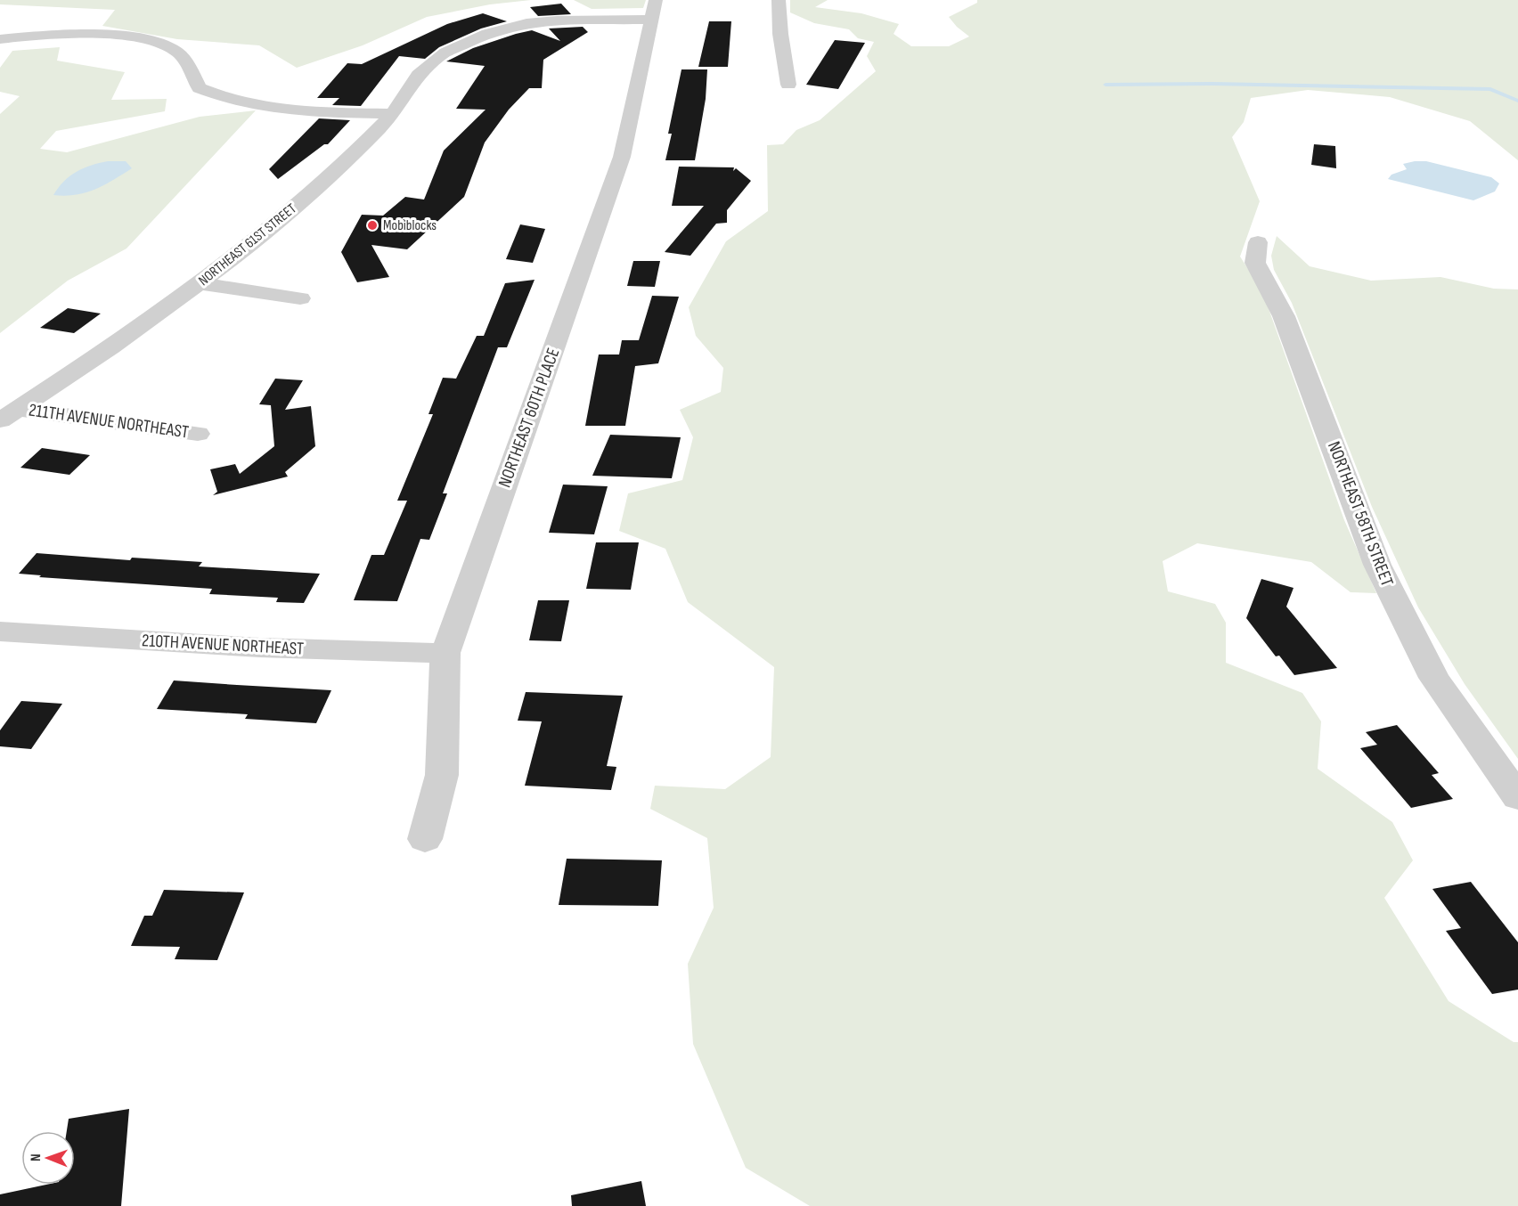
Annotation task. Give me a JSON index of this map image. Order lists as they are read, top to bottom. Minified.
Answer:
{"streets":{"street":["NORTHEAST 61ST STREET","NORTHEAST 60TH PLACE","211TH AVENUE NORTHEAST","NORTHEAST 58TH STREET","210TH AVENUE NORTHEAST"]},"crossings":[["NORTHEAST 61ST STREET","NORTHEAST 60TH PLACE"],["NORTHEAST 61ST STREET","211TH AVENUE NORTHEAST"],["NORTHEAST 60TH PLACE","210TH AVENUE NORTHEAST"]],"places":["Mobiblocks"],"north":"left"}
